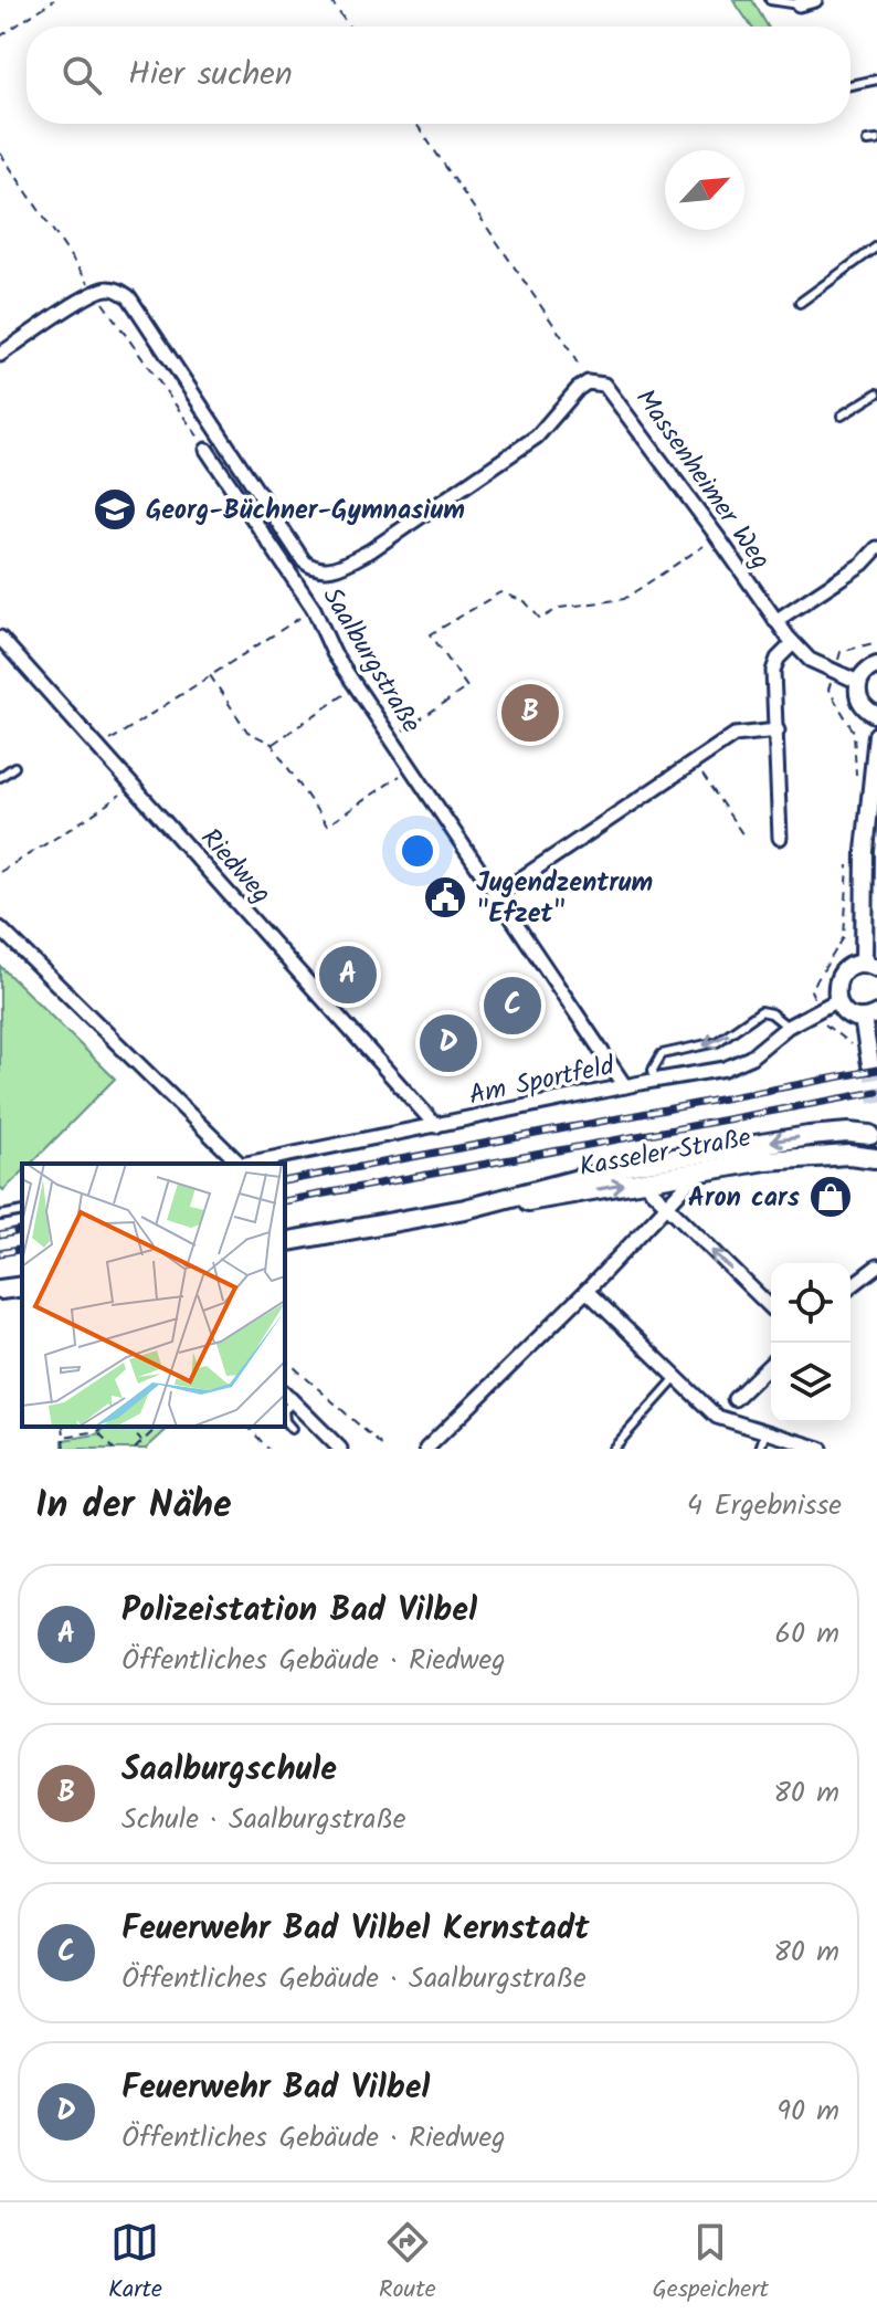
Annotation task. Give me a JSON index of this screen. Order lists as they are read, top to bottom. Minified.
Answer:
{"streets":{"main road":["Kasseler Straße"],"street":["Massenheimer Weg","Saalburgstraße","Riedweg","Am Sportfeld"]},"crossings":[["Saalburgstraße","Am Sportfeld"],["Riedweg","Am Sportfeld"]],"places":{"school or university":["Georg-Büchner-Gymnasium"],"public building":["Jugendzentrum \"Efzet\""],"shop":["Aron cars"]},"north":"top right","page":{"search":"Hier suchen","pins":["B","A","C","D"],"heading":["In der Nähe","4 Ergebnisse"],"list":[{"mark":"A","name":"Polizeistation Bad Vilbel","note":"Öffentliches Gebäude · Riedweg","value":"60 m"},{"mark":"B","name":"Saalburgschule","note":"Schule · Saalburgstraße","value":"80 m"},{"mark":"C","name":"Feuerwehr Bad Vilbel Kernstadt","note":"Öffentliches Gebäude · Saalburgstraße","value":"80 m"},{"mark":"D","name":"Feuerwehr Bad Vilbel","note":"Öffentliches Gebäude · Riedweg","value":"90 m"}],"nav":["Karte","Route","Gespeichert"]}}
